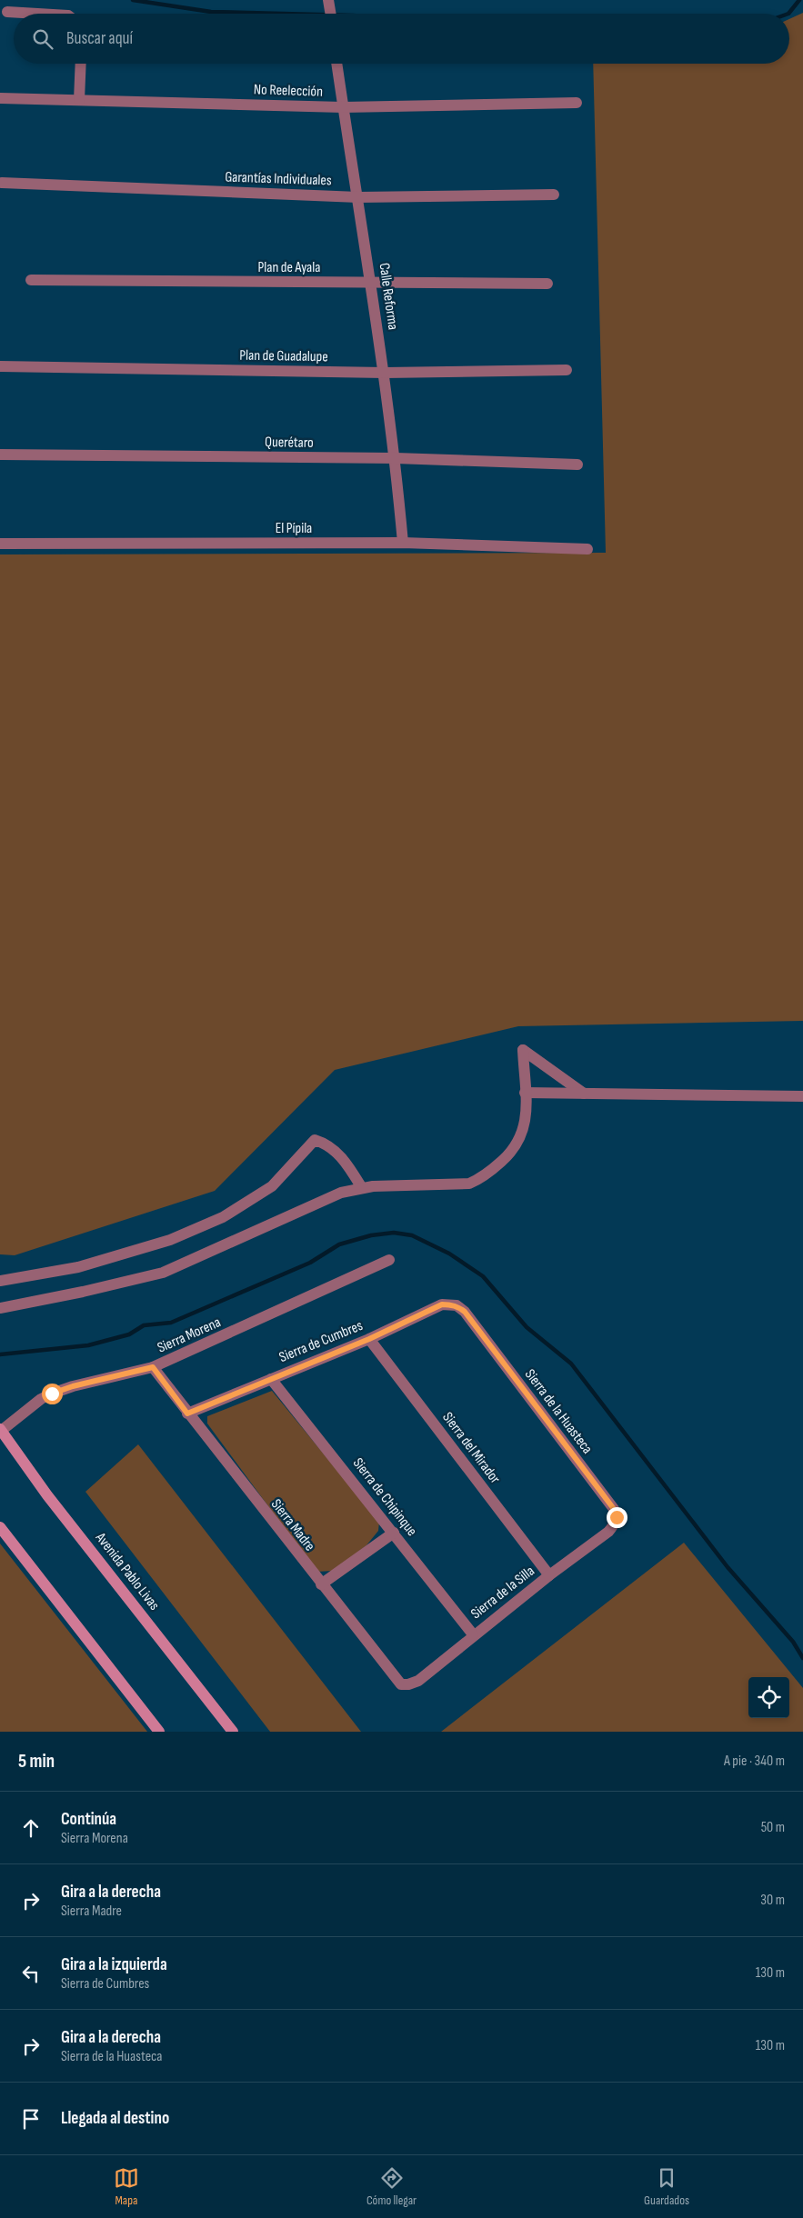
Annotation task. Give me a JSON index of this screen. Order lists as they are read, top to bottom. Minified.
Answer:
{"streets":{"main road":["Avenida Pablo Livas"],"street":["No Reelección","Garantías Individuales","Plan de Ayala","Calle Reforma","Plan de Guadalupe","Querétaro","El Pípila","Sierra Morena","Sierra de Cumbres","Sierra de la Huasteca","Sierra del Mirador","Sierra de Chipinque","Sierra Madre","Sierra de la Silla"]},"crossings":[["No Reelección","Calle Reforma"],["Garantías Individuales","Calle Reforma"],["Plan de Ayala","Calle Reforma"],["Calle Reforma","Plan de Guadalupe"],["Calle Reforma","Querétaro"],["Calle Reforma","El Pípila"],["Sierra Morena","Sierra Madre"],["Sierra Morena","Avenida Pablo Livas"],["Sierra de Cumbres","Sierra de la Huasteca"],["Sierra de Cumbres","Sierra del Mirador"],["Sierra de Cumbres","Sierra de Chipinque"],["Sierra de Cumbres","Sierra Madre"],["Sierra de la Huasteca","Sierra de la Silla"],["Sierra del Mirador","Sierra de la Silla"],["Sierra de Chipinque","Sierra de la Silla"],["Sierra Madre","Sierra de la Silla"]],"page":{"search":"Buscar aquí","heading":["5 min","A pie · 340 m"],"list":[["Continúa","Sierra Morena","50 m"],["Gira a la derecha","Sierra Madre","30 m"],["Gira a la izquierda","Sierra de Cumbres","130 m"],["Gira a la derecha","Sierra de la Huasteca","130 m"],"Llegada al destino"],"nav":["Mapa","Cómo llegar","Guardados"]}}
